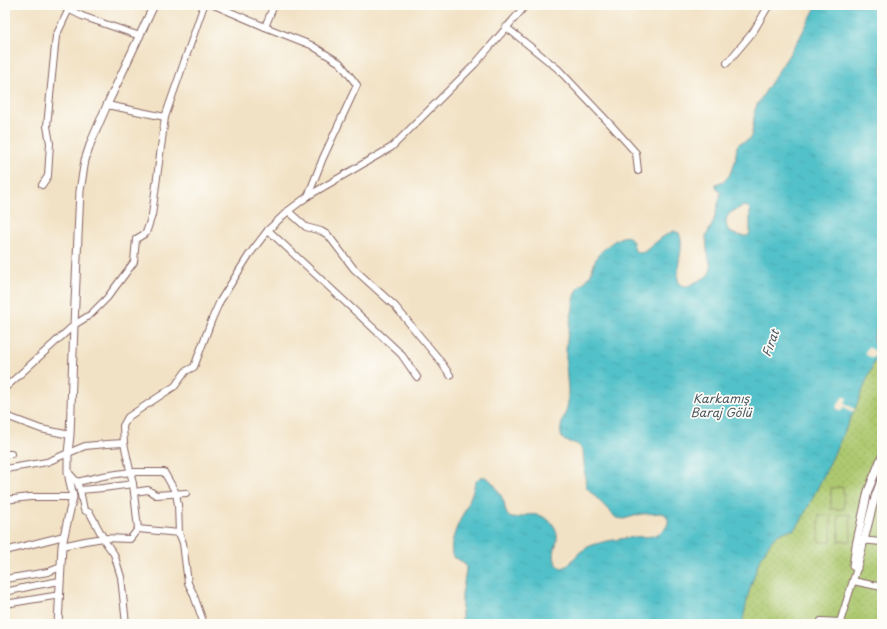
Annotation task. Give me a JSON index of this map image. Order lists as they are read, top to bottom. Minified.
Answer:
{"water":["Fırat","Karkamış Baraj Gölü"]}
